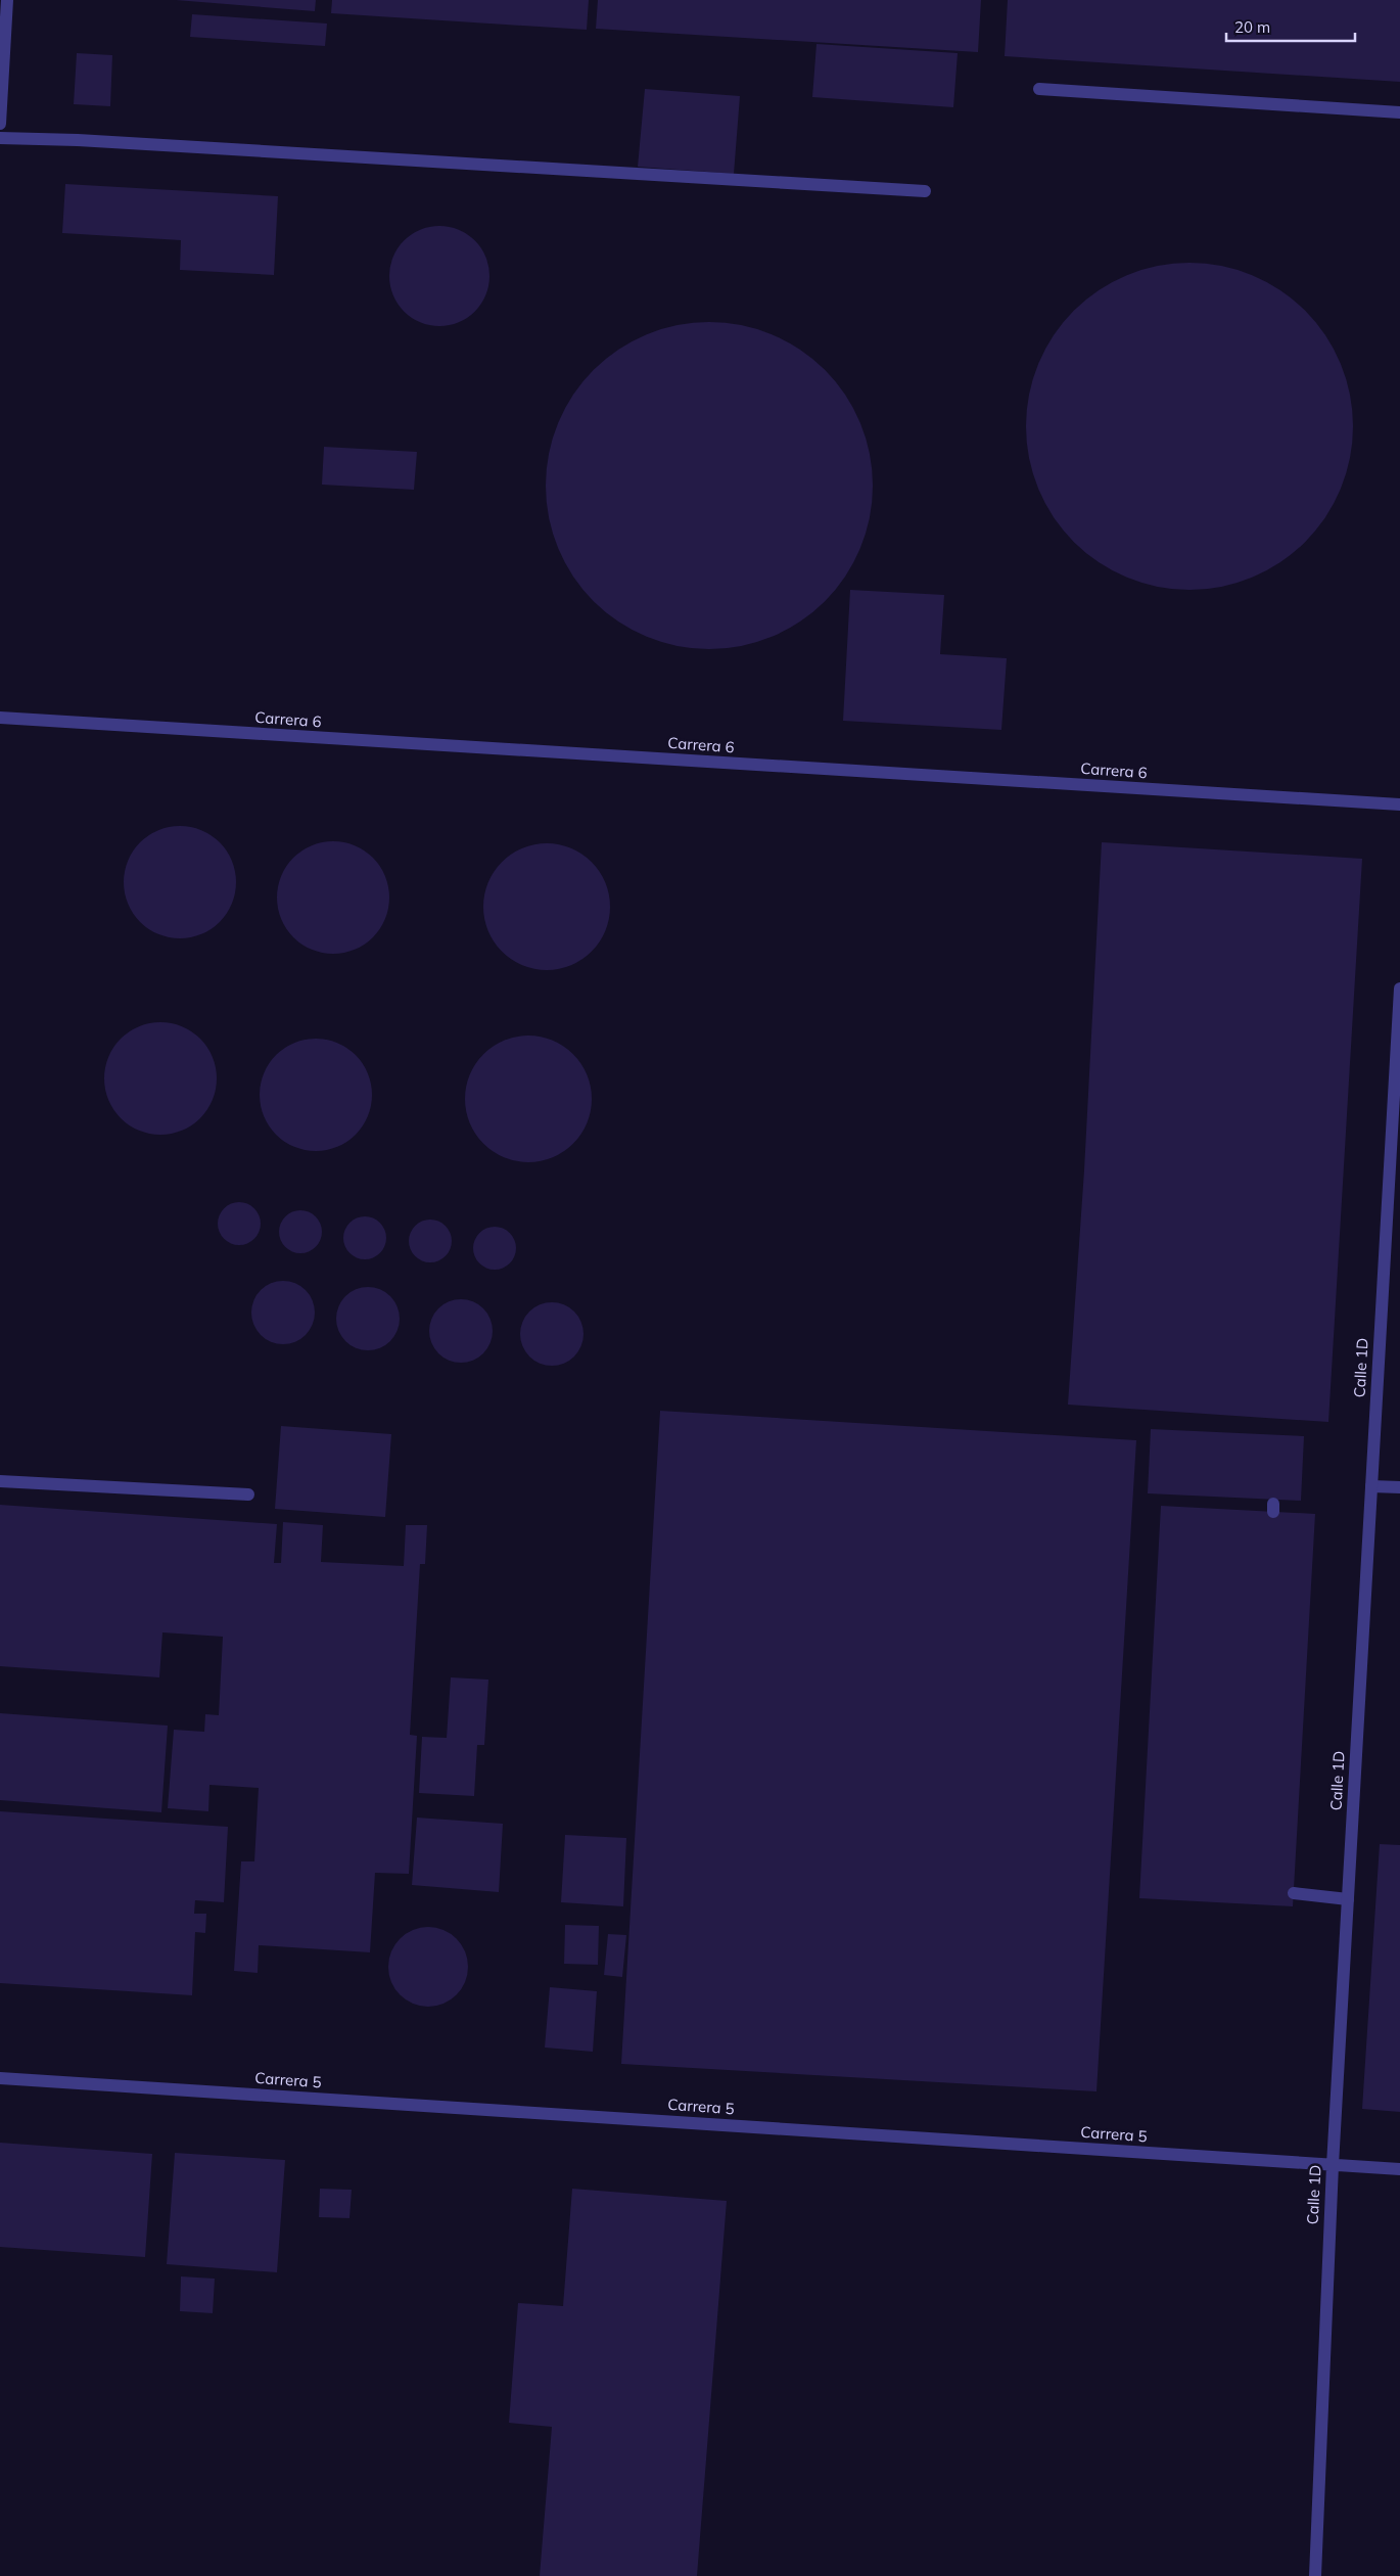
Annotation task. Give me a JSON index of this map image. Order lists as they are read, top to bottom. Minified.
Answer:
{"streets":{"street":["Carrera 6","Calle 1D","Carrera 5"]},"crossings":[["Calle 1D","Carrera 5"]],"scale_bar":"20 m"}
